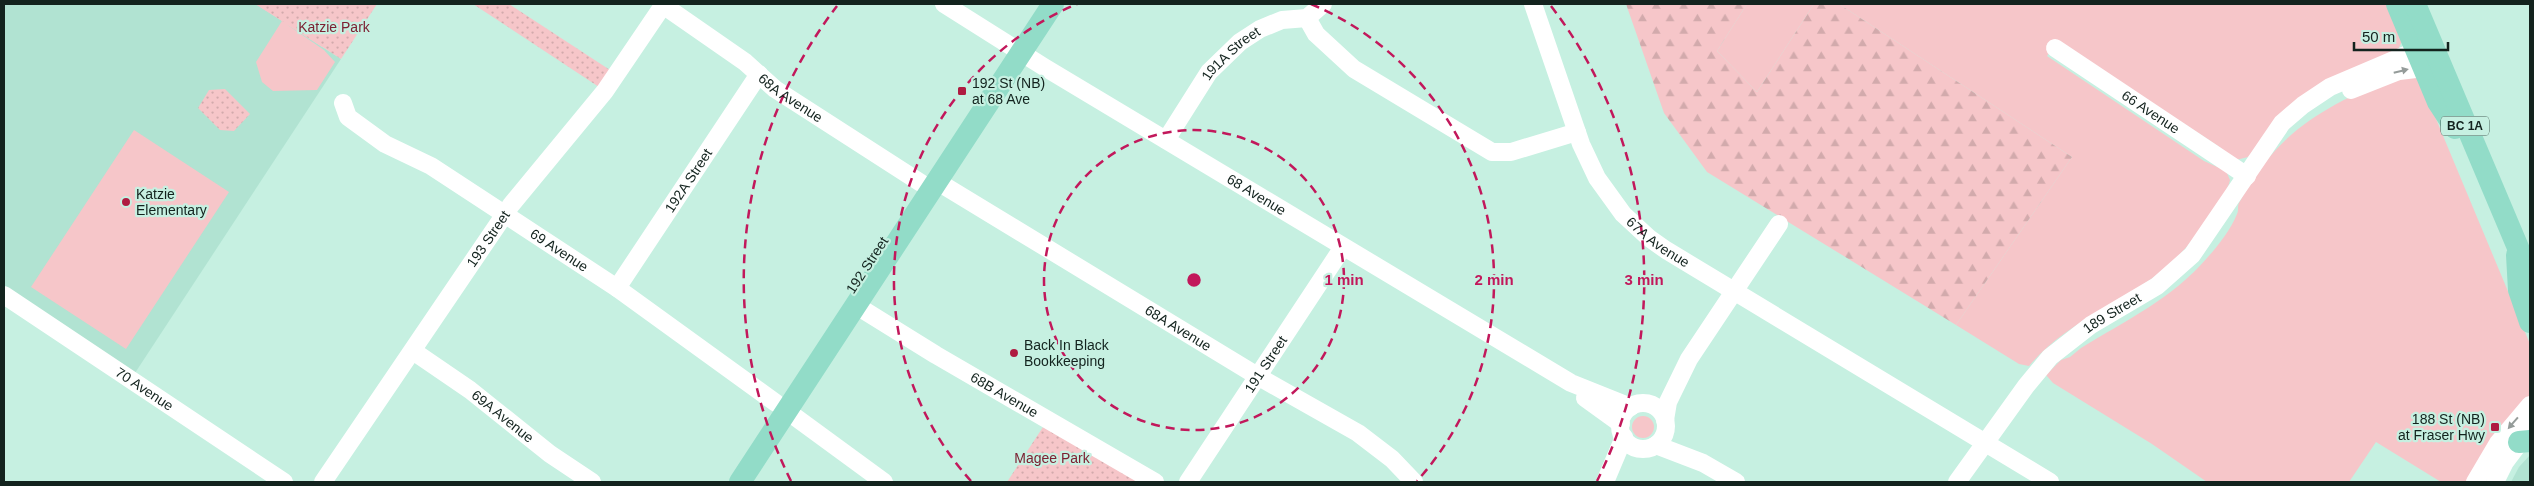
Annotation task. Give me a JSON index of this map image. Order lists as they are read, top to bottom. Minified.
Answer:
{"streets":{"main road":["BC 1A","192 Street"],"street":["191A Street","68A Avenue","66 Avenue","192A Street","68 Avenue","193 Street","67A Avenue","69 Avenue","189 Street","191 Street","70 Avenue","68B Avenue","69A Avenue"]},"crossings":[["191A Street","68 Avenue"],["68A Avenue","192A Street"],["68A Avenue","193 Street"],["68A Avenue","192 Street"],["68A Avenue","191 Street"],["66 Avenue","189 Street"],["192A Street","69 Avenue"],["68 Avenue","192 Street"],["68 Avenue","191 Street"],["193 Street","69 Avenue"],["193 Street","69A Avenue"],["67A Avenue","189 Street"],["69 Avenue","192 Street"],["192 Street","68B Avenue"]],"parks":["Katzie Park","Magee Park"],"places":{"transit":["192 St (NB) at 68 Ave","188 St (NB) at Fraser Hwy"],"other":["Katzie Elementary","Back In Black Bookkeeping"]},"scale_bar":"50 m","rings":["1 min","2 min","3 min"]}
